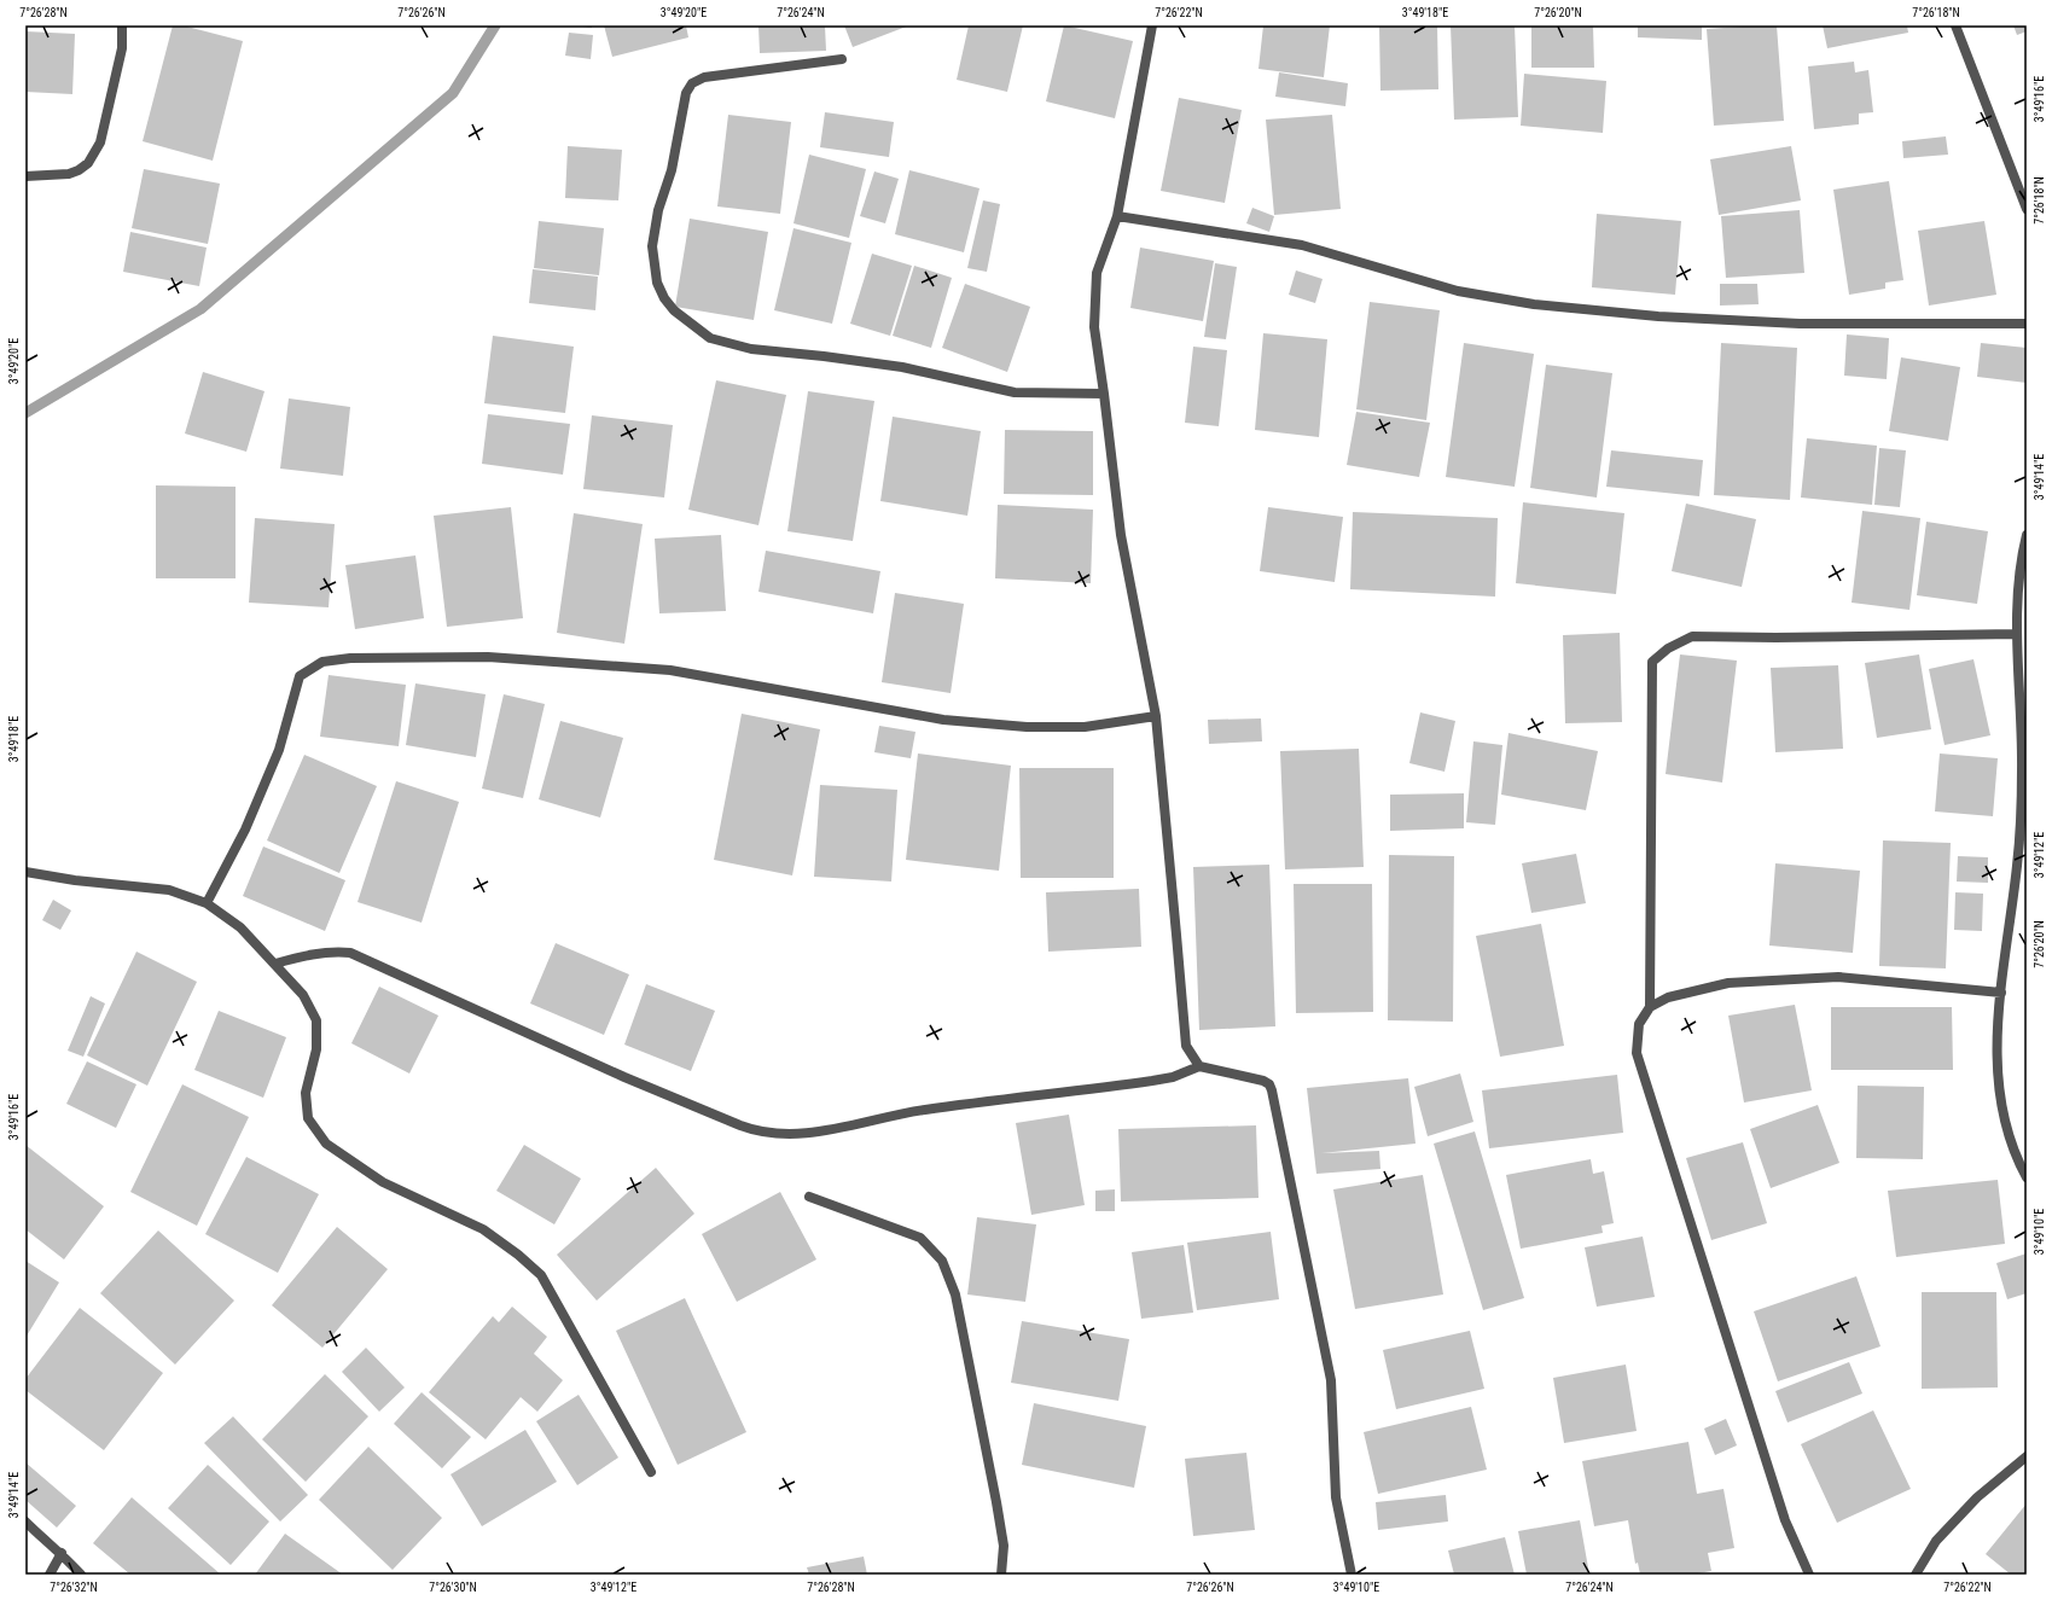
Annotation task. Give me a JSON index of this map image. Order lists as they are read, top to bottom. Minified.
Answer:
{"coordinates":["7°26'28\"N","7°26'26\"N","3°49'20\"E","7°26'24\"N","7°26'22\"N","3°49'18\"E","7°26'20\"N","7°26'18\"N","3°49'16\"E","3°49'14\"E","3°49'12\"E","3°49'10\"E","7°26'32\"N","7°26'30\"N"]}
